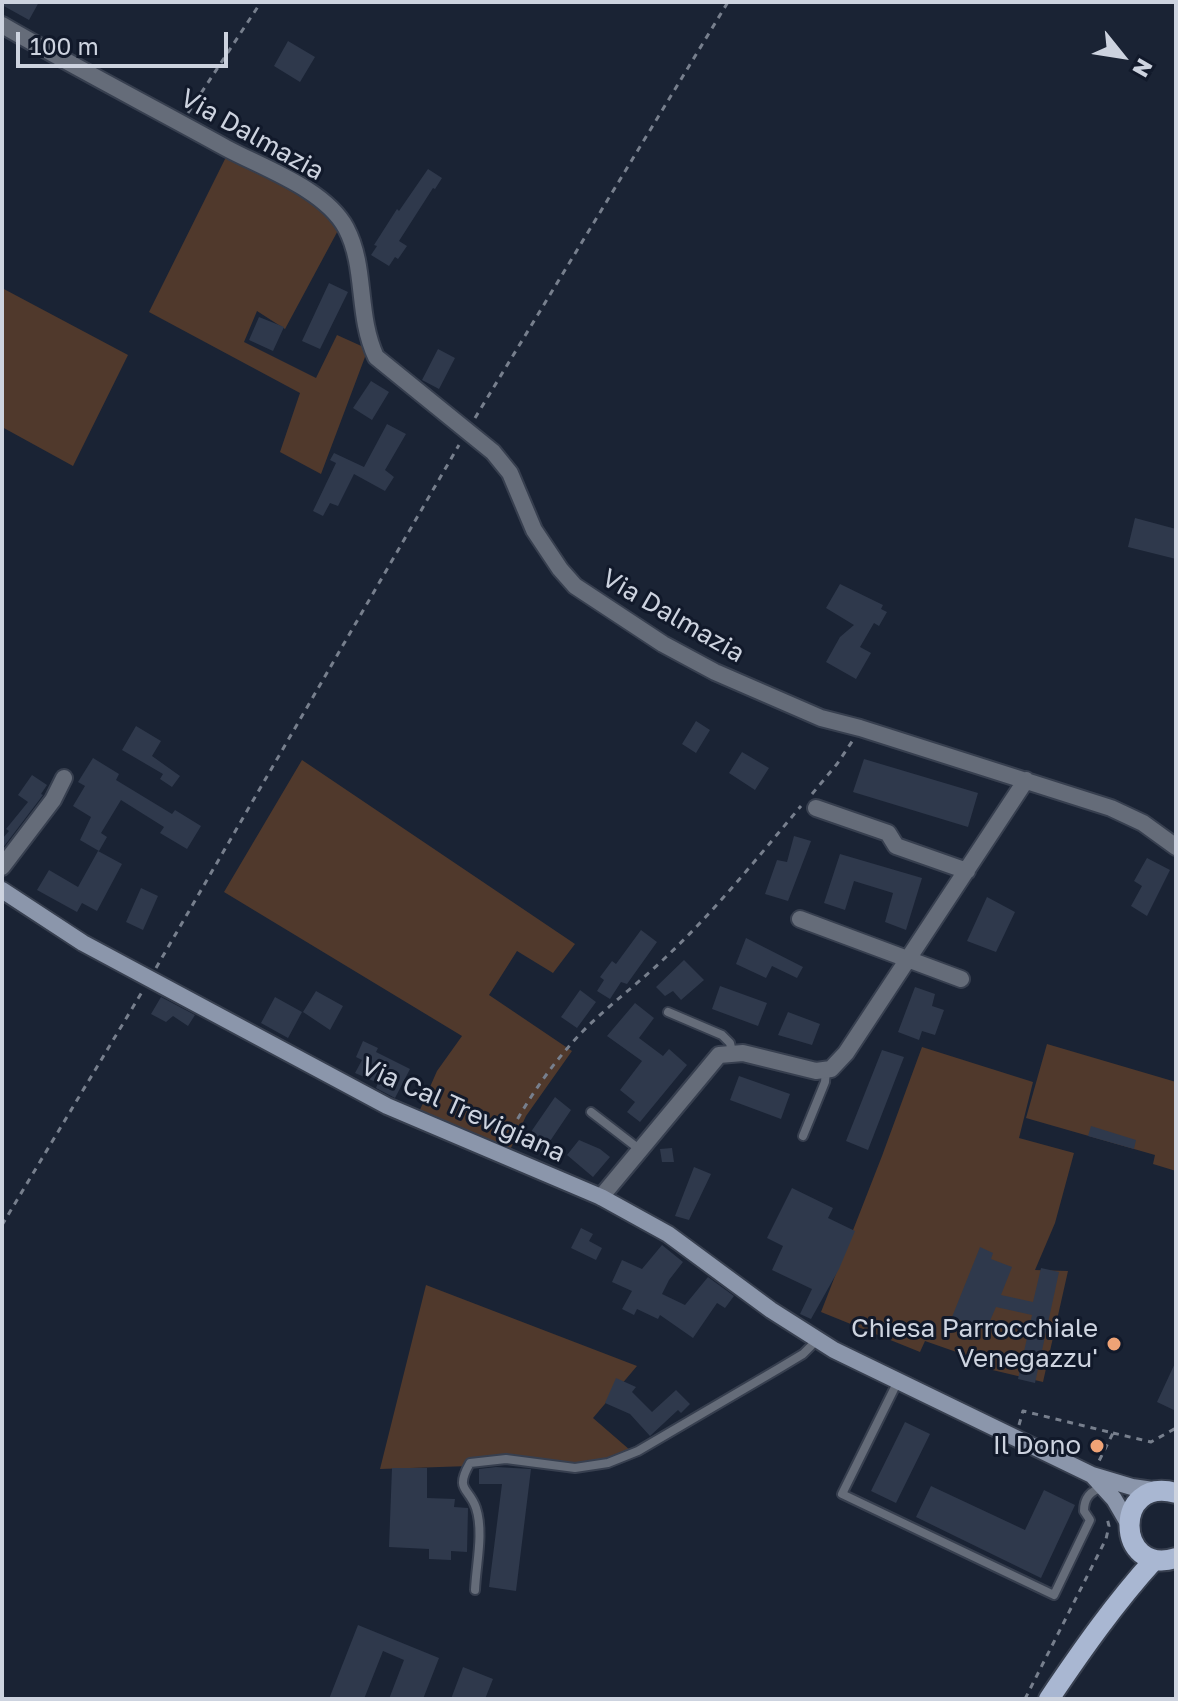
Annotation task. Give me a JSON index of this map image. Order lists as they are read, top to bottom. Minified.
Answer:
{"streets":{"street":["Via Dalmazia","Via Cal Trevigiana"]},"places":["Chiesa Parrocchiale Venegazzu'","Il Dono"],"scale_bar":"100 m","north":"bottom right"}
